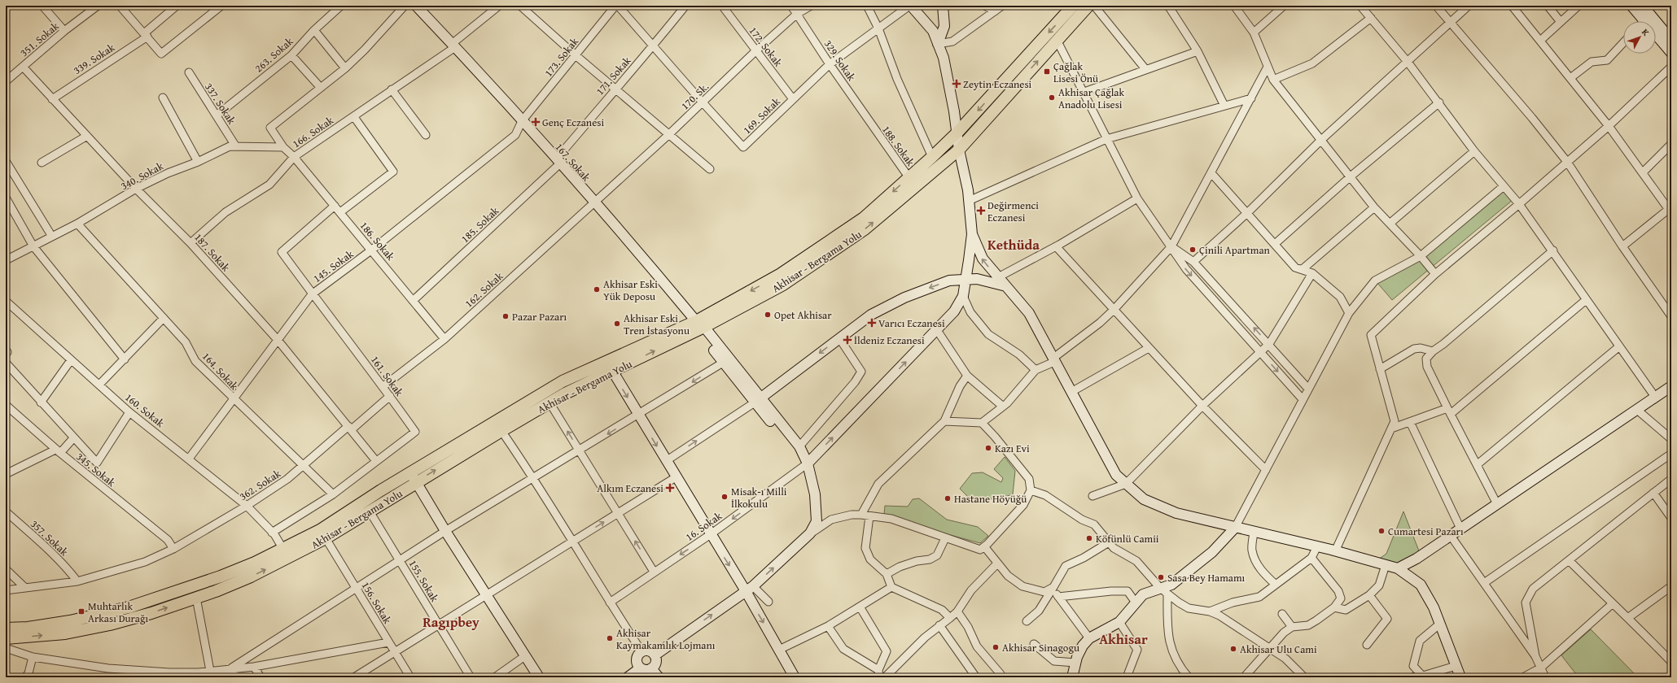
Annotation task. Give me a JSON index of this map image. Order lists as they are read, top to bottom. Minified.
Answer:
{"streets":{"main road":["Akhisar - Bergama Yolu"],"street":["351. Sokak","172. Sokak","263. Sokak","173. Sokak","339. Sokak","329. Sokak","171. Sokak","170. Sk.","337. Sokak","169. Sokak","166. Sokak","188. Sokak","167. Sokak","340. Sokak","185. Sokak","186. Sokak","187. Sokak","145. Sokak","162. Sokak","164. Sokak","161. Sokak","160. Sokak","345. Sokak","362. Sokak","16. Sokak","357. Sokak","155. Sokak","156. Sokak"]},"crossings":[["351. Sokak","187. Sokak"],["172. Sokak","170. Sk."],["172. Sokak","169. Sokak"],["263. Sokak","337. Sokak"],["173. Sokak","167. Sokak"],["173. Sokak","145. Sokak"],["339. Sokak","187. Sokak"],["329. Sokak","170. Sk."],["329. Sokak","169. Sokak"],["329. Sokak","188. Sokak"],["171. Sokak","169. Sokak"],["171. Sokak","167. Sokak"],["171. Sokak","185. Sokak"],["170. Sk.","169. Sokak"],["170. Sk.","167. Sokak"],["170. Sk.","162. Sokak"],["337. Sokak","340. Sokak"],["166. Sokak","167. Sokak"],["166. Sokak","186. Sokak"],["166. Sokak","187. Sokak"],["188. Sokak","Akhisar - Bergama Yolu"],["167. Sokak","185. Sokak"],["167. Sokak","Akhisar - Bergama Yolu"],["167. Sokak","145. Sokak"],["167. Sokak","162. Sokak"],["340. Sokak","187. Sokak"],["340. Sokak","164. Sokak"],["185. Sokak","186. Sokak"],["186. Sokak","145. Sokak"],["186. Sokak","162. Sokak"],["186. Sokak","161. Sokak"],["187. Sokak","145. Sokak"],["187. Sokak","161. Sokak"],["187. Sokak","362. Sokak"],["Akhisar - Bergama Yolu","160. Sokak"],["Akhisar - Bergama Yolu","155. Sokak"],["Akhisar - Bergama Yolu","156. Sokak"],["145. Sokak","164. Sokak"],["145. Sokak","161. Sokak"],["145. Sokak","160. Sokak"],["162. Sokak","161. Sokak"],["164. Sokak","362. Sokak"],["161. Sokak","362. Sokak"],["160. Sokak","362. Sokak"],["345. Sokak","362. Sokak"]],"districts":["Kethüda","Ragıpbey","Akhisar"],"places":{"transit":["Çağlak Lisesi Önü","Muhtarlık Arkası Durağı"],"health":["Zeytin Eczanesi","Genç Eczanesi","Değirmenci Eczanesi","Varıcı Eczanesi","İldeniz Eczanesi","Alkım Eczanesi"],"other":["Akhisar Çağlak Anadolu Lisesi","Çinili Apartman","Akhisar Eski Yük Deposu","Opet Akhisar","Pazar Pazarı","Akhisar Eski Tren İstasyonu","Kazı Evi","Misak-ı Milli İlkokulu","Hastane Höyüğü","Cumartesi Pazarı","Köfünlü Camii","Sasa Bey Hamamı","Akhisar Kaymakamlık Lojmanı","Akhisar Sinagogu","Akhisar Ulu Cami"]},"north":"top right"}
